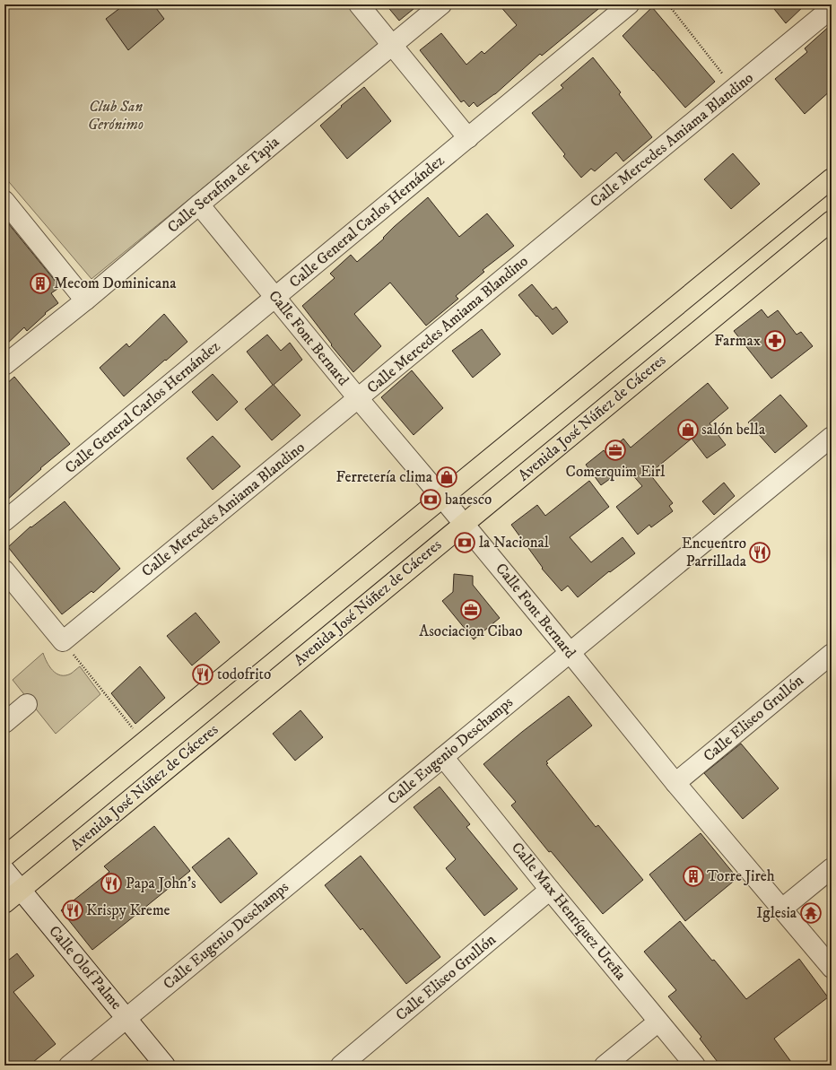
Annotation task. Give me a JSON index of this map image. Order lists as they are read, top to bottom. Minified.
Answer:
{"streets":{"main road":["Avenida José Núñez de Cáceres"],"street":["Calle Mercedes Amiama Blandino","Calle Serafina de Tapia","Calle General Carlos Hernández","Calle Font Bernard","Calle Eliseo Grullón","Calle Eugenio Deschamps","Calle Max Henríquez Ureña","Calle Olof Palme"]},"crossings":[["Calle Mercedes Amiama Blandino","Calle Font Bernard"],["Calle Serafina de Tapia","Calle Font Bernard"],["Calle General Carlos Hernández","Calle Font Bernard"],["Calle Font Bernard","Avenida José Núñez de Cáceres"],["Calle Font Bernard","Calle Eliseo Grullón"],["Calle Font Bernard","Calle Eugenio Deschamps"],["Avenida José Núñez de Cáceres","Calle Olof Palme"],["Calle Eliseo Grullón","Calle Max Henríquez Ureña"],["Calle Eugenio Deschamps","Calle Max Henríquez Ureña"],["Calle Eugenio Deschamps","Calle Olof Palme"]],"parks":["Club San Gerónimo"],"places":{"building":["Mecom Dominicana","Torre Jireh"],"pharmacy":["Farmax"],"shop":["salón bella","Ferretería clima"],"office":["Comerquim Eirl","Asociacion Cibao"],"bank":["banesco","la Nacional"],"restaurant":["Encuentro Parrillada","todofrito","Papa John's","Krispy Kreme"],"temple":["Iglesia"]}}
